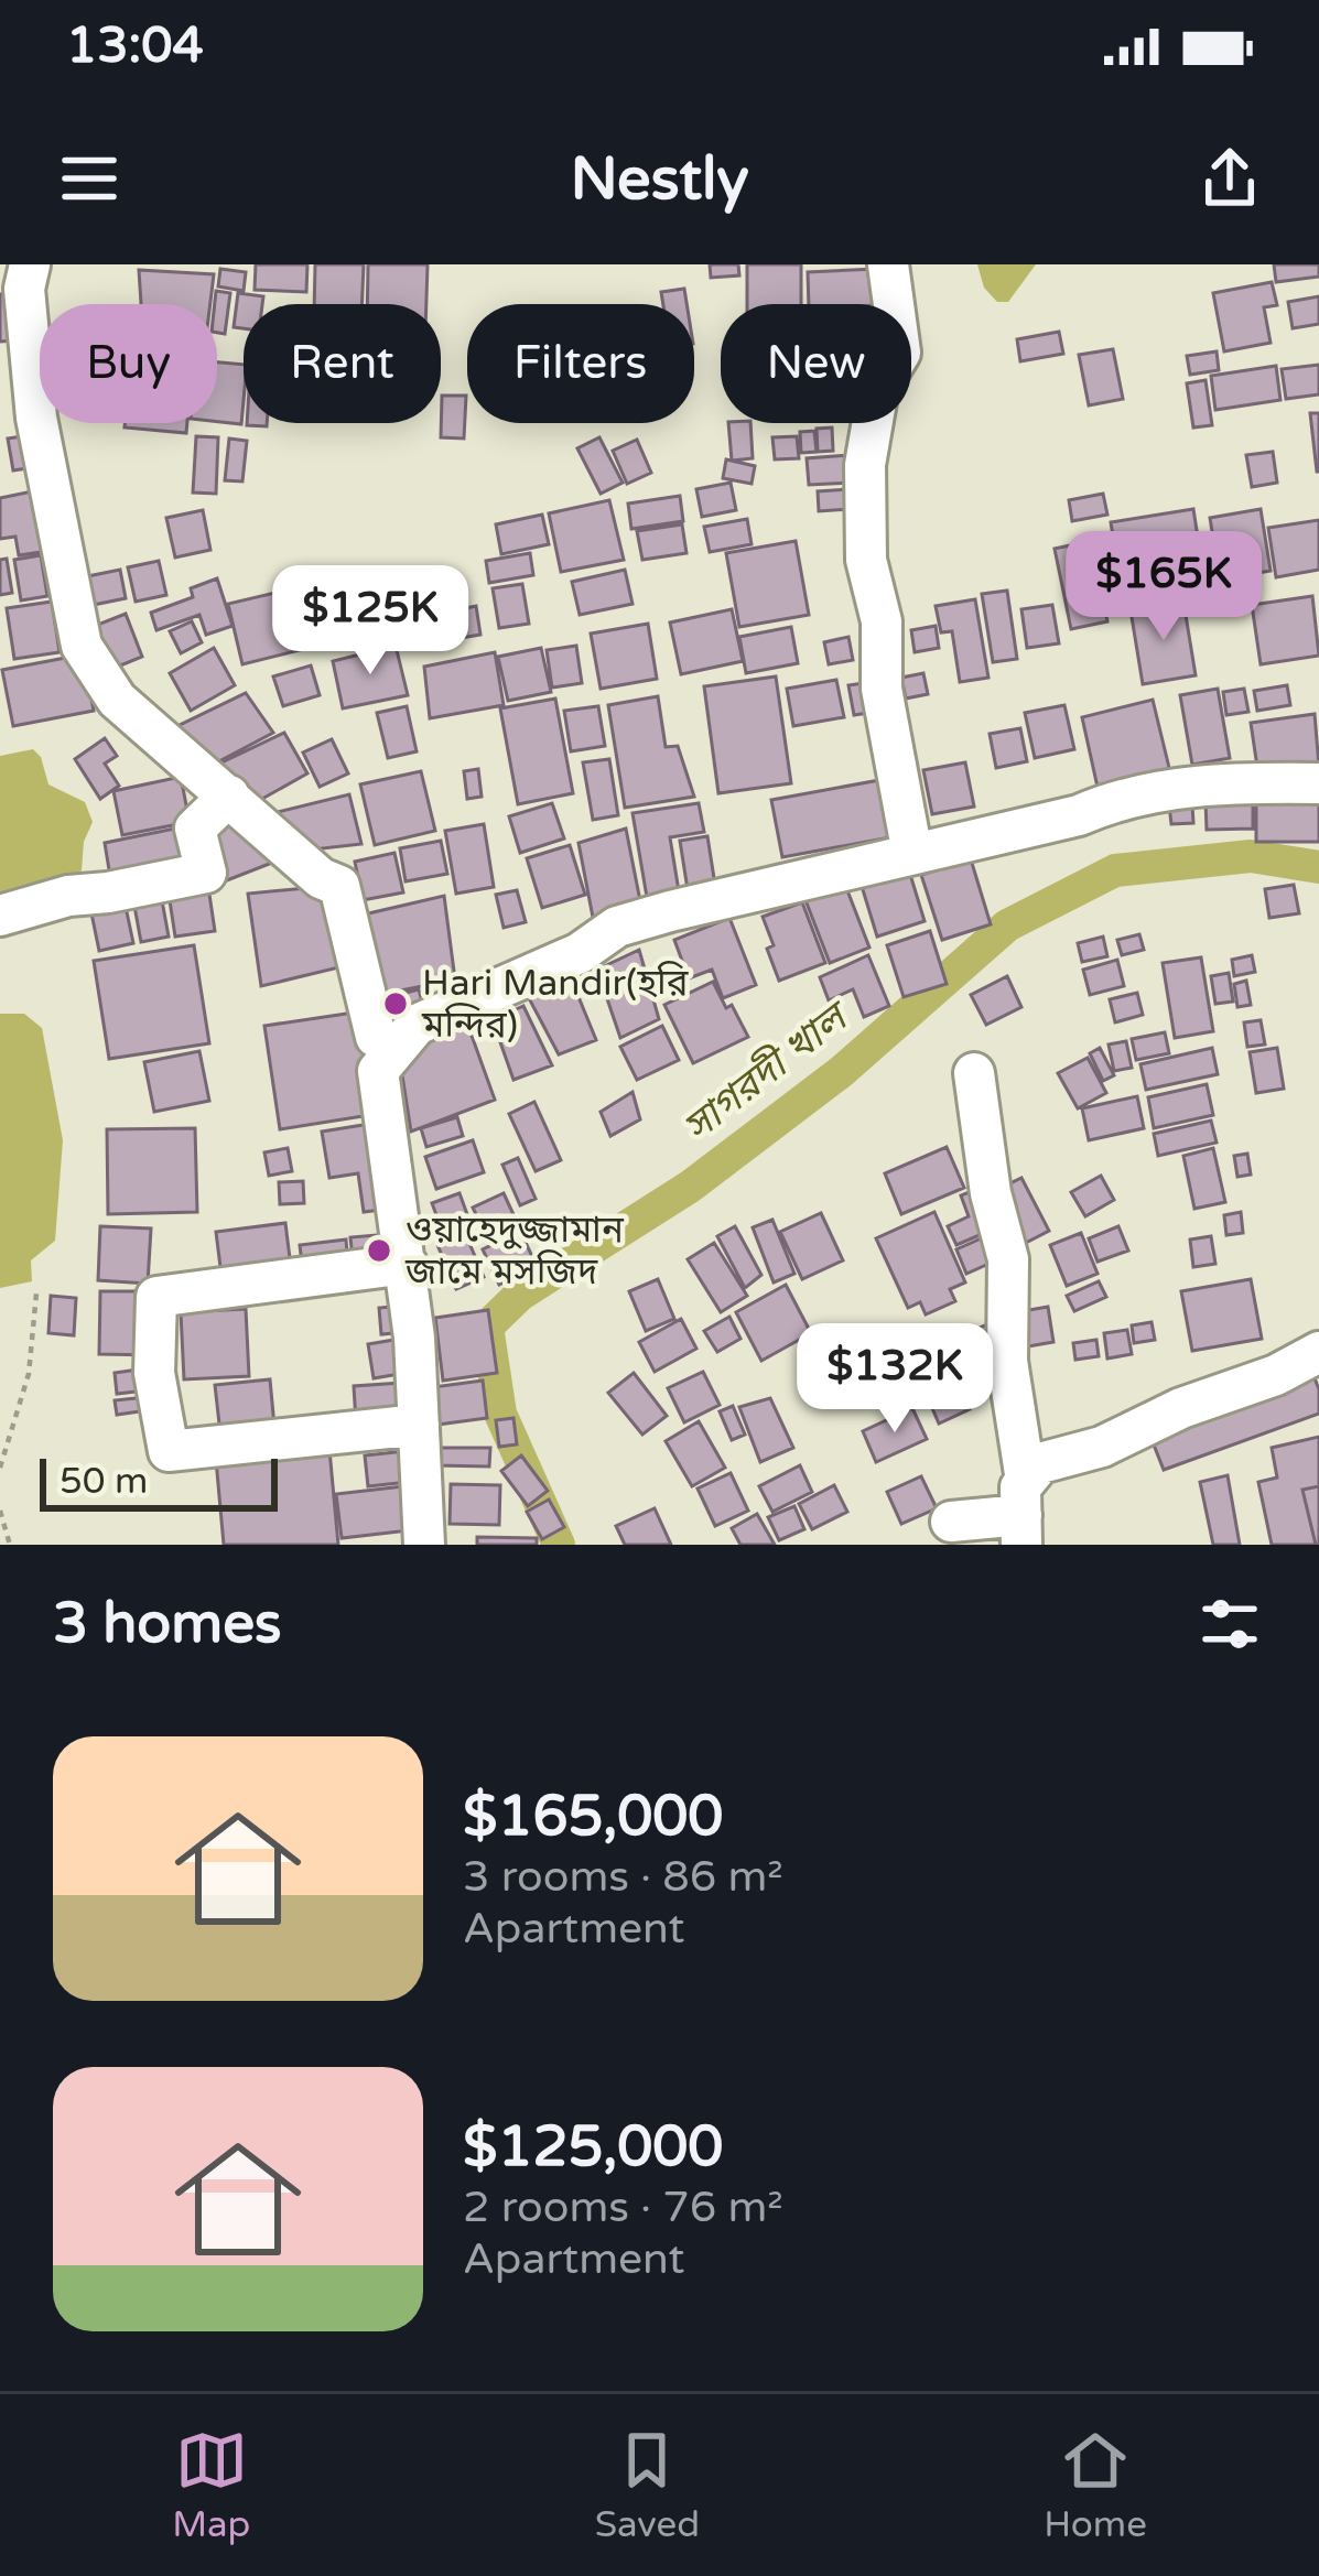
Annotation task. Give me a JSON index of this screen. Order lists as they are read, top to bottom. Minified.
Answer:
{"water":["সাগরদী খাল"],"places":["Hari Mandir(হরি মন্দির)","ওয়াহেদুজ্জামান জামে মসজিদ"],"scale_bar":"50 m","page":{"status":"13:04","header":"Nestly","chip":["Buy","Rent","Filters","New"],"price":["$165K","$125K","$132K"],"scale":"50 m","heading":"3 homes","list":[{"name":"$165,000","note":"3 rooms · 86 m² · Apartment"},{"name":"$125,000","note":"2 rooms · 76 m² · Apartment"}],"tabs":["Map","Saved","Home"]}}
